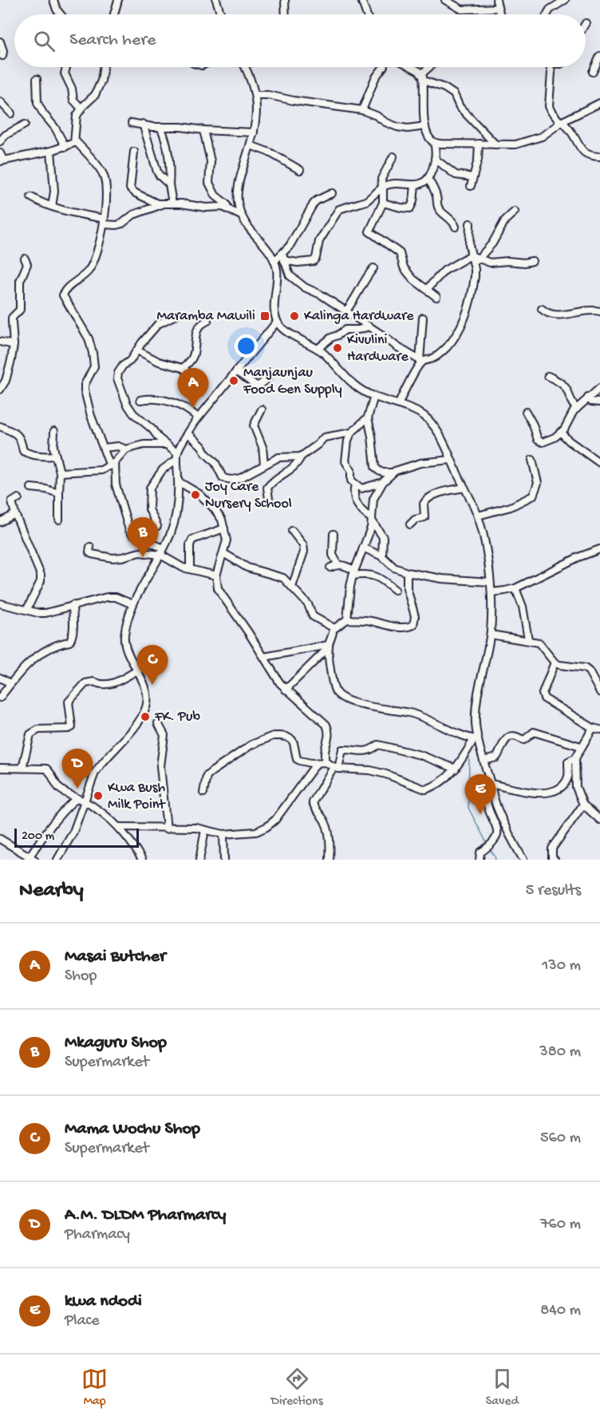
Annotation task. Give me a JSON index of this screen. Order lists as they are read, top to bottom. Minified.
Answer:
{"places":{"transit":["Maramba Mawili"],"other":["Kalinga Hardware","Kivulini Hardware","Manjaunjau Food Gen Supply","Joy Care Nursery School","FK. Pub","Kwa Bush Milk Point"]},"scale_bar":"200 m","page":{"search":"Search here","pins":["A","B","C","D","E"],"scale":"200 m","heading":["Nearby","5 results"],"list":[{"mark":"A","name":"Masai Butcher","note":"Shop","value":"130 m"},{"mark":"B","name":"Mkaguru Shop","note":"Supermarket","value":"380 m"},{"mark":"C","name":"Mama Wochu Shop","note":"Supermarket","value":"560 m"},{"mark":"D","name":"A.M. DLDM Pharmarcy","note":"Pharmacy","value":"760 m"},{"mark":"E","name":"kwa ndodi","note":"Place","value":"840 m"}],"nav":["Map","Directions","Saved"]}}
